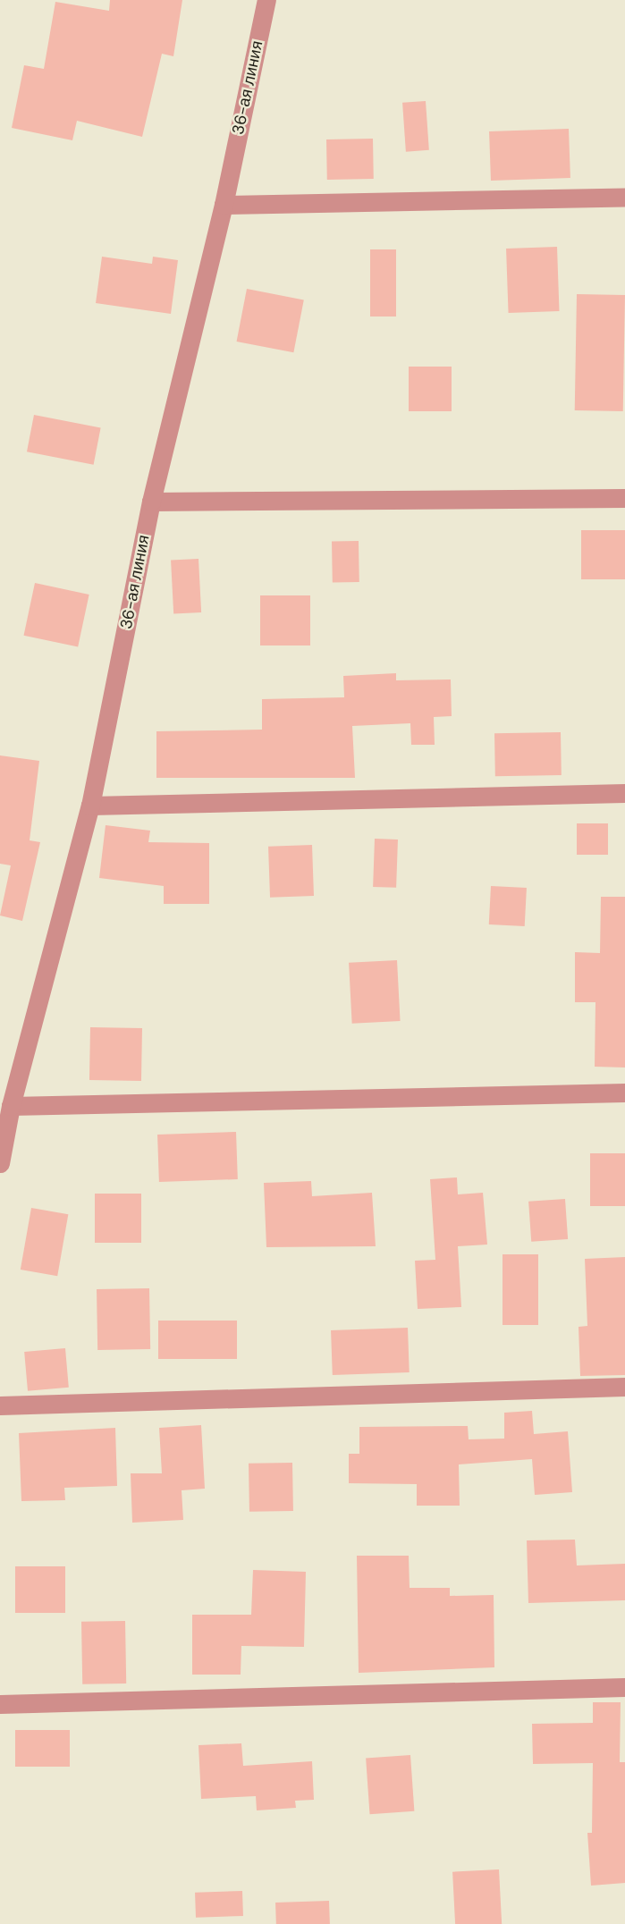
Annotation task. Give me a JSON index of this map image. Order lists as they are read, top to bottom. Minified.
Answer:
{"streets":{"street":["36-ая линия"]}}
